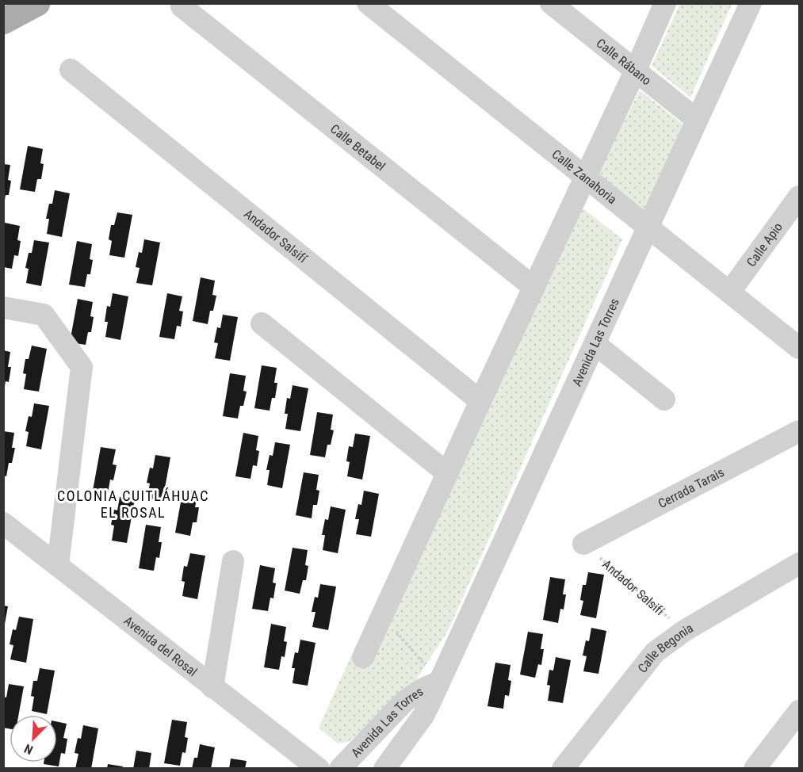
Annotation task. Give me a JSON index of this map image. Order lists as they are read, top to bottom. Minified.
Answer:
{"streets":{"street":["Calle Rábano","Calle Betabel","Calle Zanahoria","Andador Salsifí","Calle Apio","Avenida Las Torres","Cerrada Tarais","Avenida del Rosal","Calle Begonia"]},"crossings":[["Calle Rábano","Avenida Las Torres"],["Calle Zanahoria","Calle Apio"],["Calle Zanahoria","Avenida Las Torres"],["Andador Salsifí","Cerrada Tarais"],["Andador Salsifí","Calle Begonia"]],"districts":["COLONIA CUITLÁHUAC EL ROSAL"],"north":"bottom left"}
